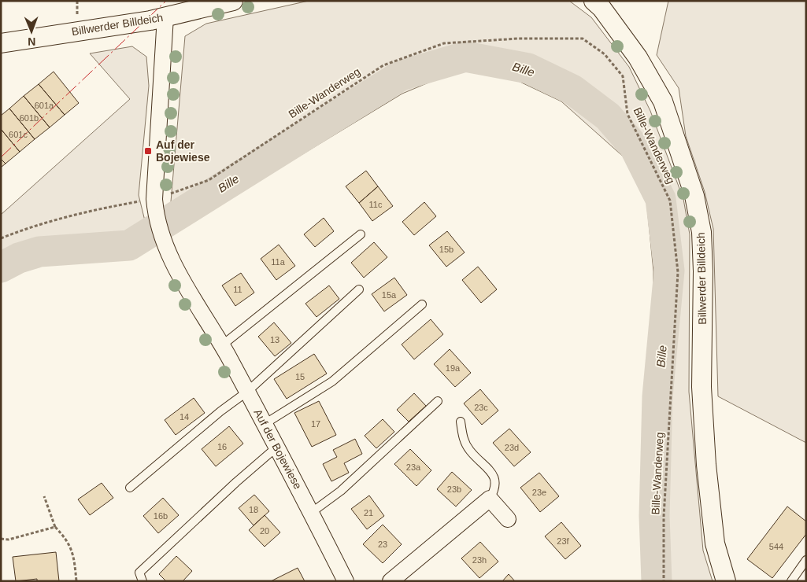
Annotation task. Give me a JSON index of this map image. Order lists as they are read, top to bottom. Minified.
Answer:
{"streets":{"street":["Billwerder Billdeich","Auf der Bojewiese"],"path":["Bille-Wanderweg"]},"crossings":[["Bille-Wanderweg","Auf der Bojewiese"]],"water":["Bille"],"places":{"transit":["Auf der Bojewiese"]},"house_numbers":["601a","601b","601c","11c","15b","11a","11","15a","13","19a","15","23c","14","17","16","23d","23a","23b","23e","18","21","16b","20","23f","23","544","23h"],"north":"bottom"}
